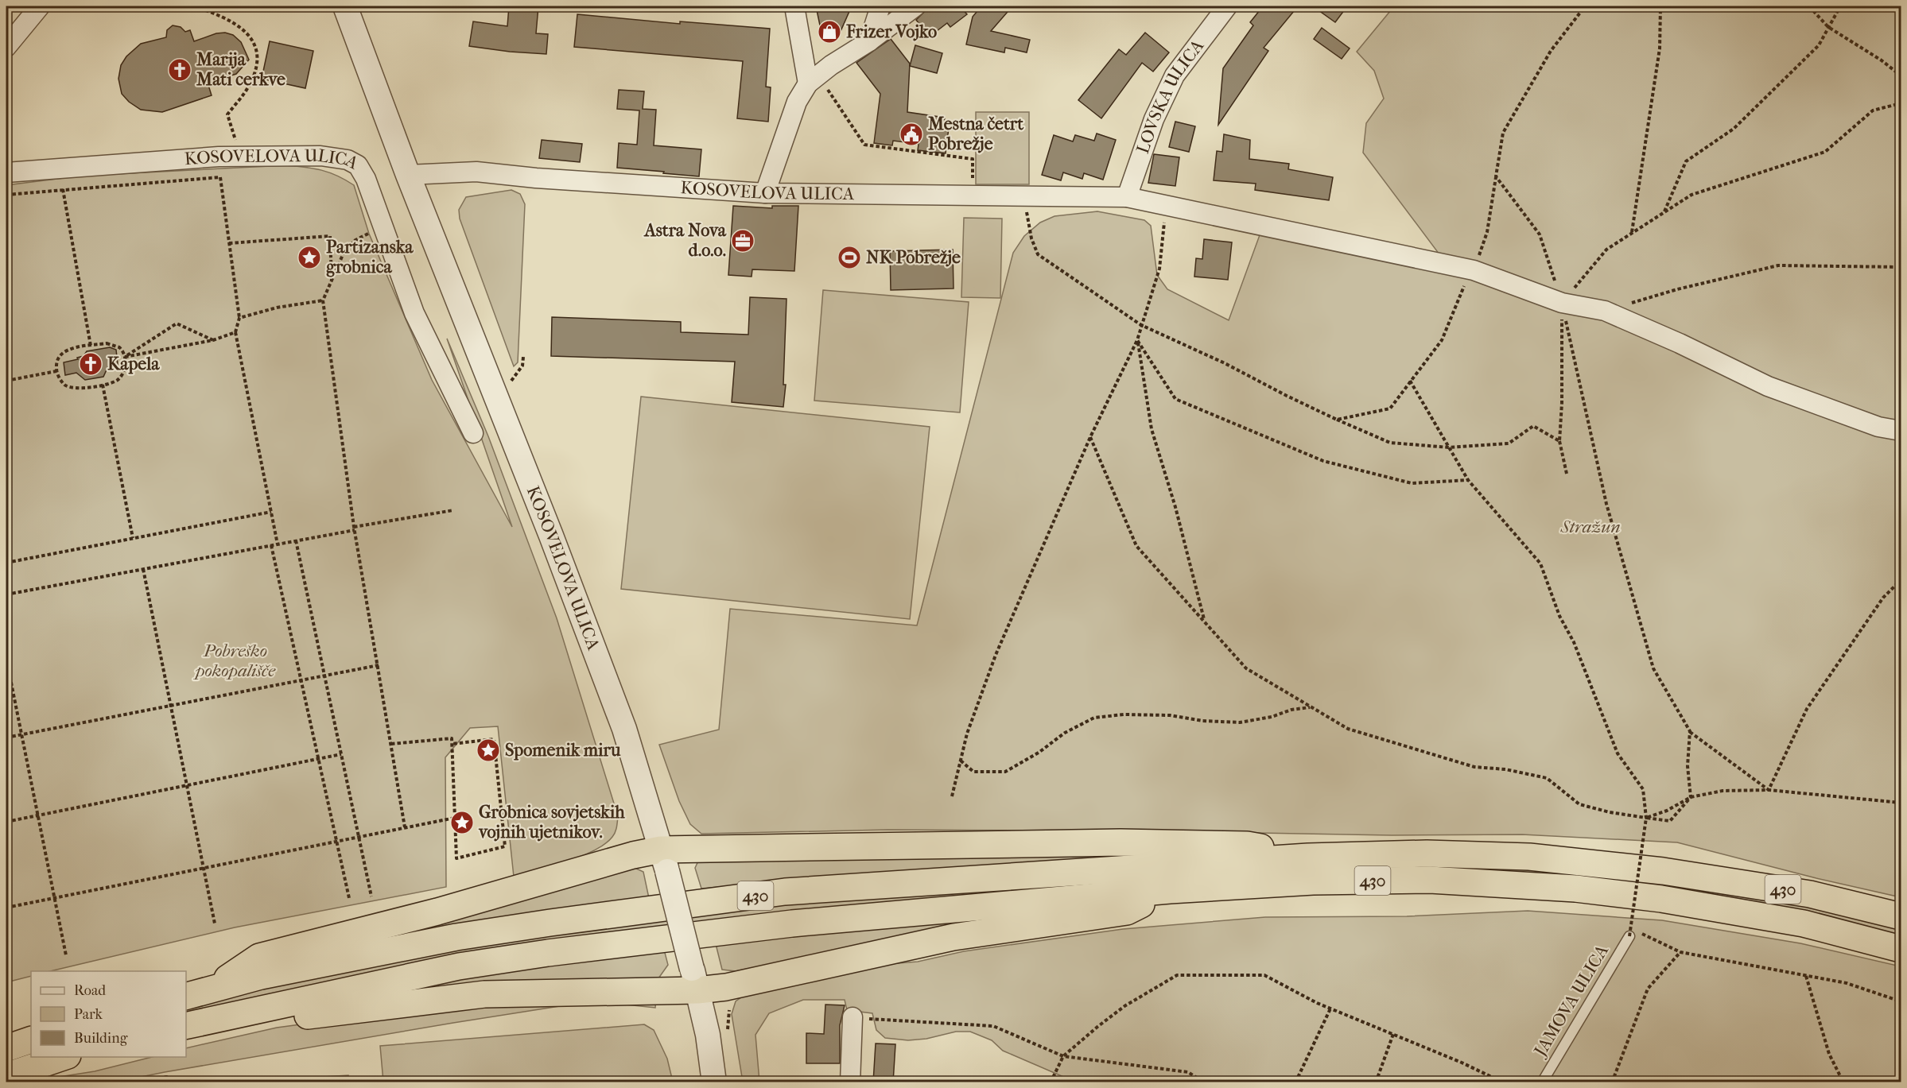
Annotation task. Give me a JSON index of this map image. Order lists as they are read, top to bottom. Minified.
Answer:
{"streets":{"highway":["430"],"street":["LOVSKA ULICA","KOSOVELOVA ULICA"],"lane":["JAMOVA ULICA"]},"crossings":[["LOVSKA ULICA","KOSOVELOVA ULICA"]],"parks":["Stražun","Pobreško pokopališče"],"places":{"shop":["Frizer Vojko"],"church":["Marija Mati cerkve","Kapela"],"public building":["Mestna četrt Pobrežje"],"office":["Astra Nova d.o.o."],"place":["Partizanska grobnica","Spomenik miru","Grobnica sovjetskih vojnih ujetnikov."],"sports":["NK Pobrežje"]},"legend":["Road","Park","Building"]}
